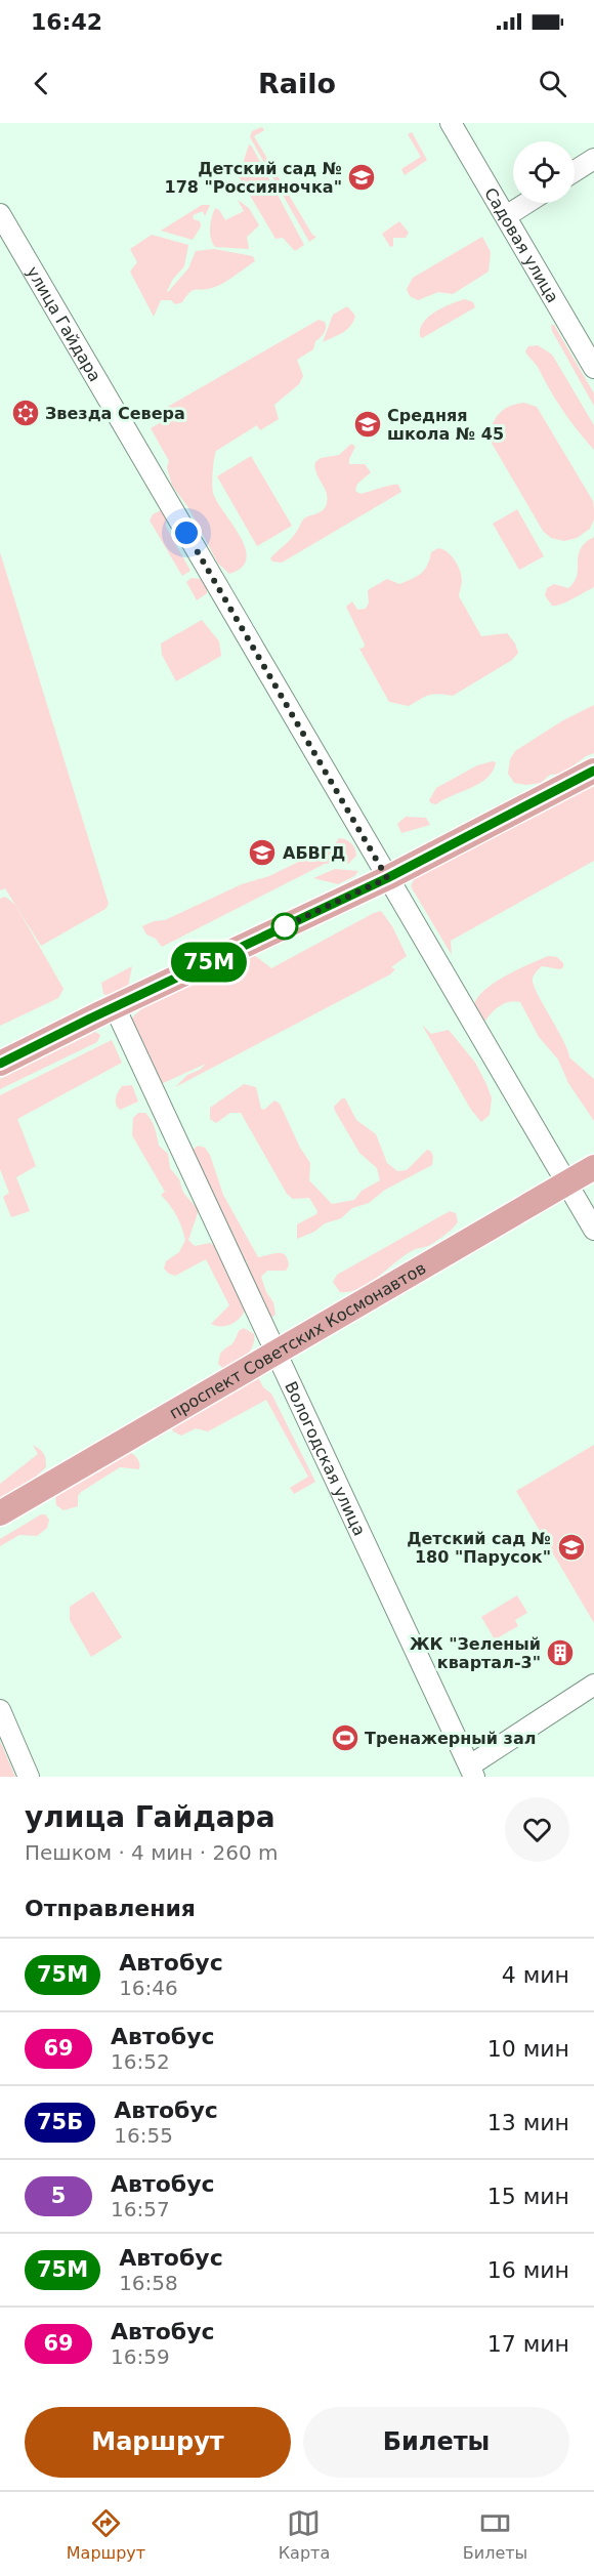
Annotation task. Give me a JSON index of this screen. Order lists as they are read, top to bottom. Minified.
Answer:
{"streets":{"main road":["проспект Советских Космонавтов"],"street":["Садовая улица","улица Гайдара","Вологодская улица"]},"crossings":[["улица Гайдара","проспект Советских Космонавтов"],["проспект Советских Космонавтов","Вологодская улица"]],"places":{"school or university":["Детский сад № 178 \"Россияночка\"","Средняя школа № 45","АБВГД","Детский сад № 180 \"Парусок\""],"synagogue":["Звезда Севера"],"building":["ЖК \"Зеленый квартал-3\""],"sports":["Тренажерный зал"]},"lines":["bus line 75М"],"page":{"status":"16:42","header":"Railo","on_map":"75М","heading":[["улица Гайдара","Пешком · 4 мин · 260 m"],"Отправления"],"list":[{"mark":"75М","name":"Автобус","note":"16:46","value":"4 мин"},{"mark":"69","name":"Автобус","note":"16:52","value":"10 мин"},{"mark":"75Б","name":"Автобус","note":"16:55","value":"13 мин"},{"mark":"5","name":"Автобус","note":"16:57","value":"15 мин"},{"mark":"75М","name":"Автобус","note":"16:58","value":"16 мин"},{"mark":"69","name":"Автобус","note":"16:59","value":"17 мин"}],"buttons":["Маршрут","Билеты"],"tabs":["Маршрут","Карта","Билеты"]}}
